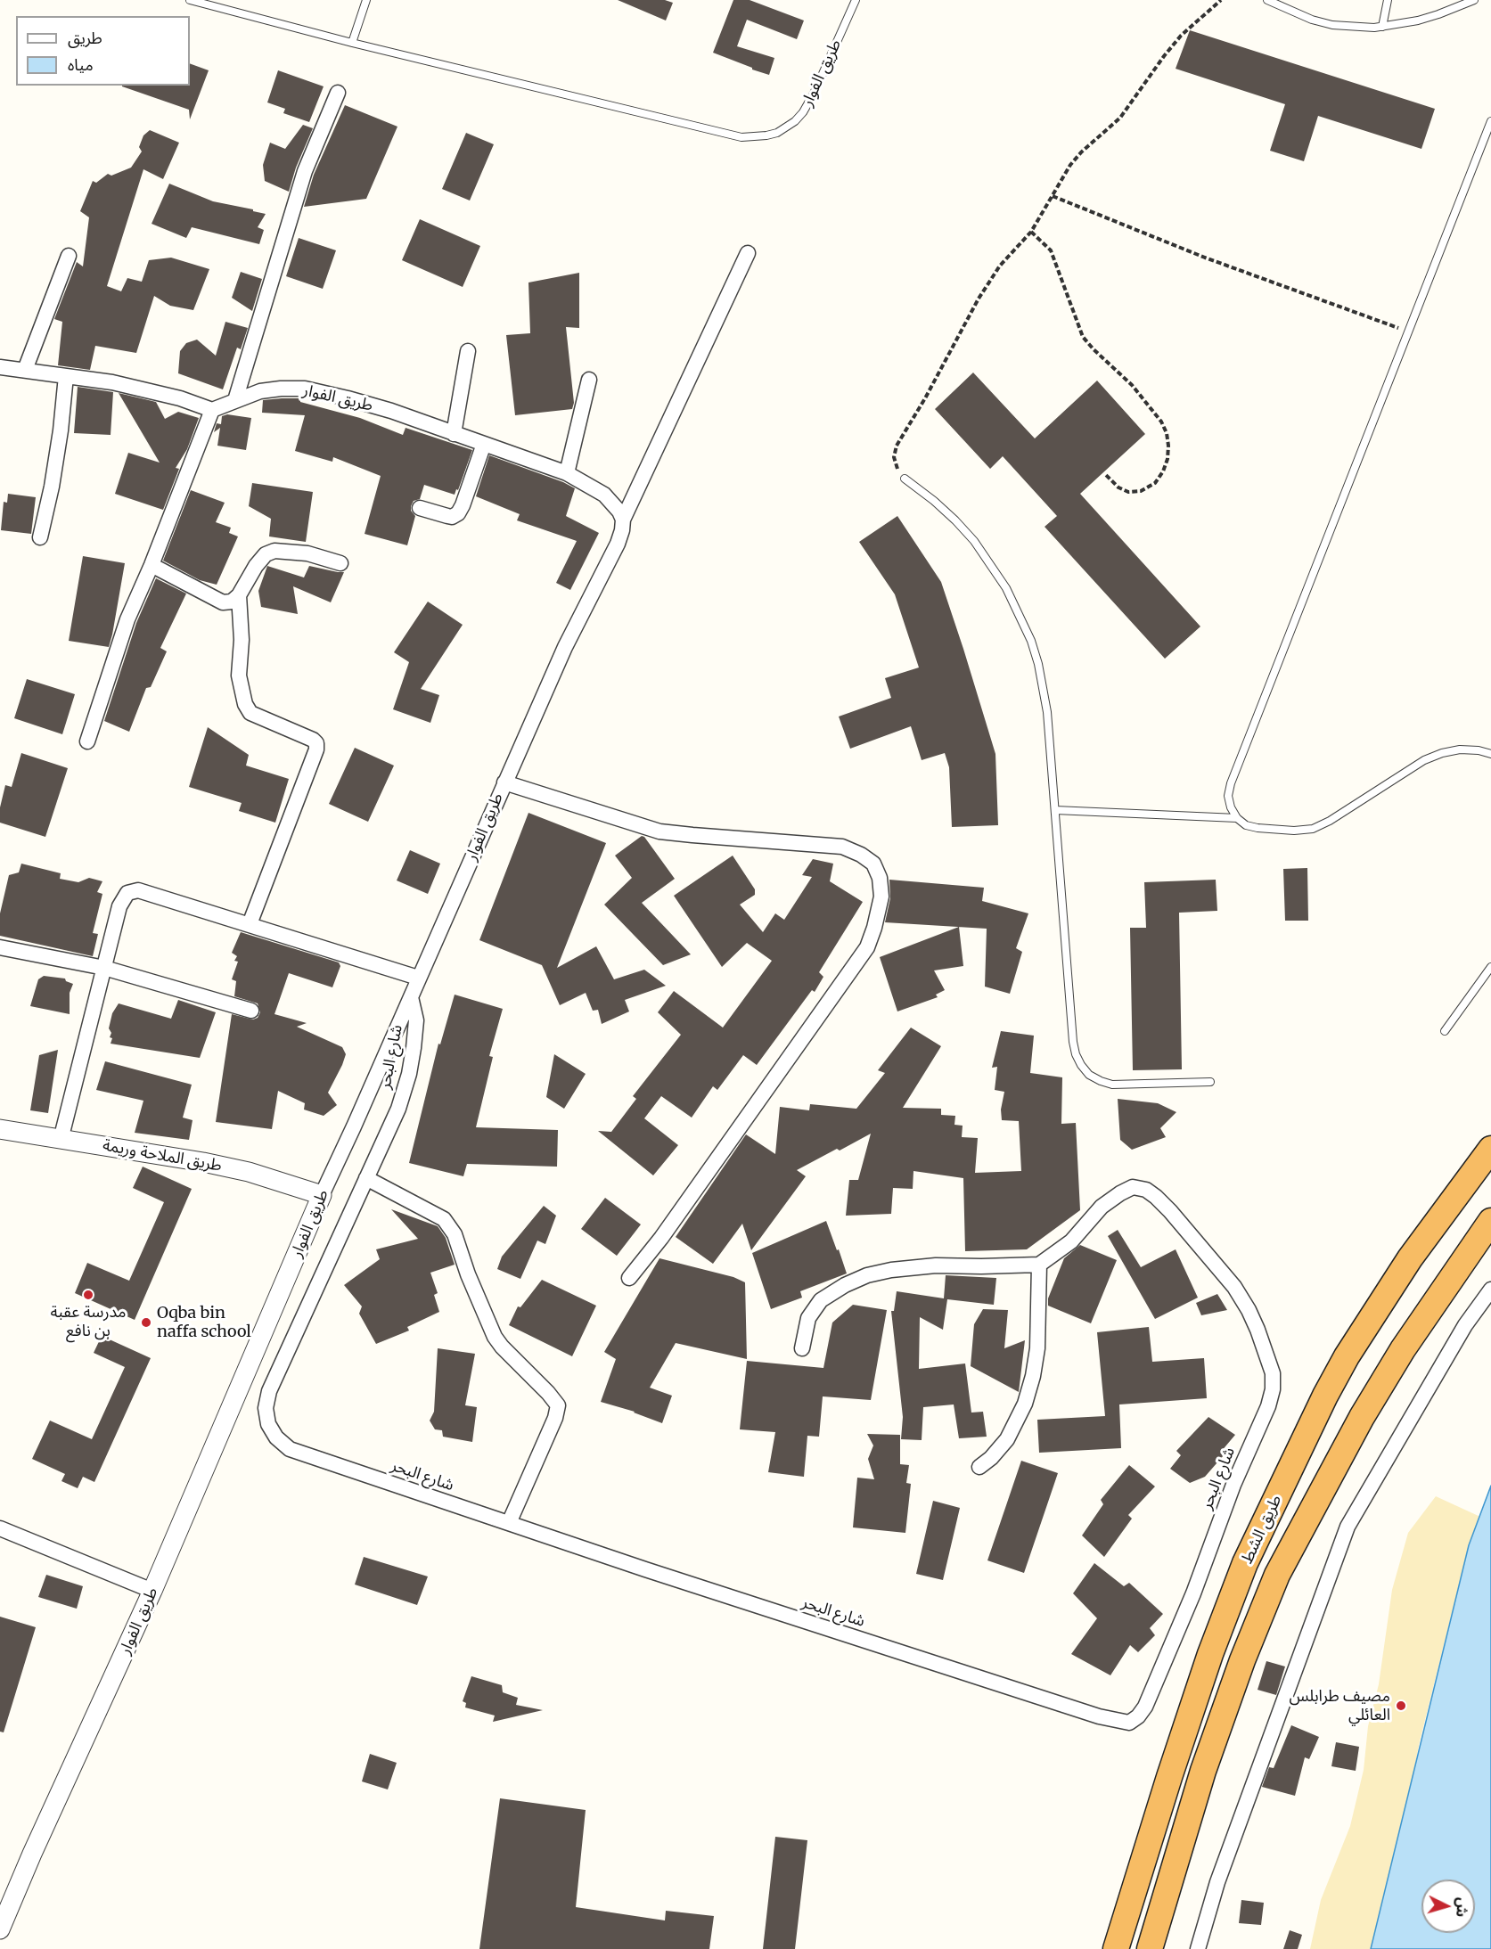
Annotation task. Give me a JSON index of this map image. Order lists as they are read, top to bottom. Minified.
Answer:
{"streets":{"highway":["طريق الشط"],"street":["طريق الفوار","شارع البحر","طريق الملاحة وريمة"]},"crossings":[["طريق الفوار","شارع البحر"],["طريق الفوار","طريق الملاحة وريمة"]],"places":["مدرسة عقبة بن نافع","Oqba bin naffa school","مصيف طرابلس العائلي"],"legend":["طريق","مياه"],"north":"right"}
